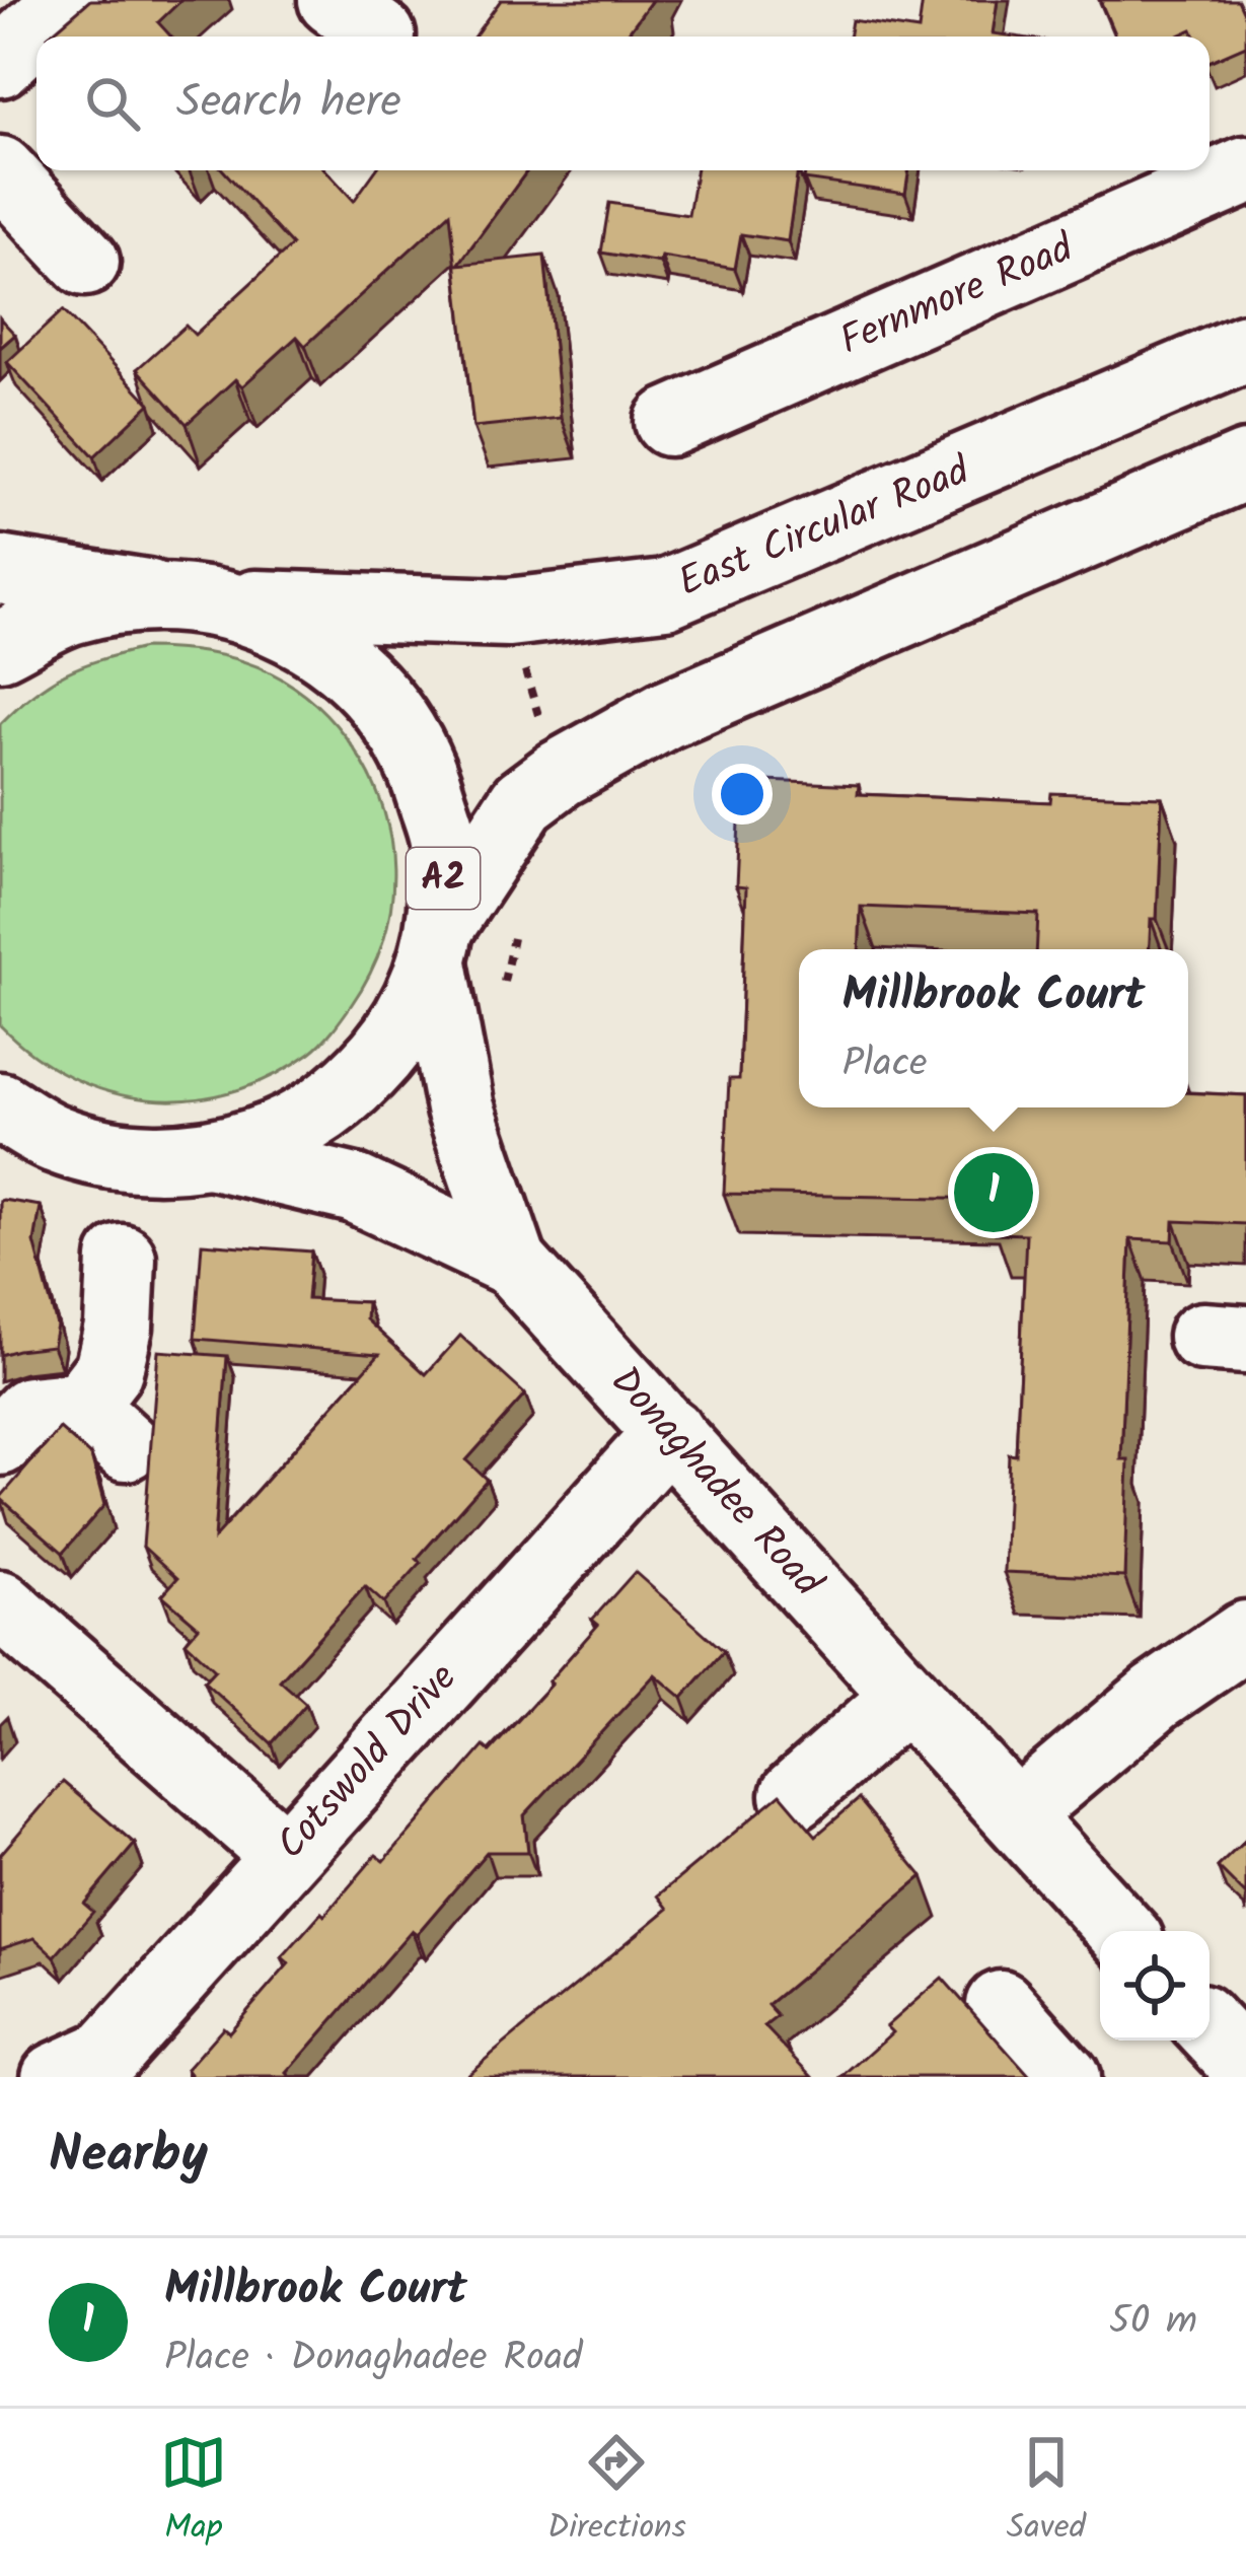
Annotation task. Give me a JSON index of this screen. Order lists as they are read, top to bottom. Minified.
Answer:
{"streets":{"main road":["Fernmore Road","East Circular Road","A2","Donaghadee Road","Cotswold Drive"]},"crossings":[["East Circular Road","A2"],["A2","Donaghadee Road"],["Donaghadee Road","Cotswold Drive"]],"page":{"search":"Search here","popup":["Millbrook Court","Place"],"pins":"1","heading":"Nearby","list":[{"mark":"1","name":"Millbrook Court","note":"Place · Donaghadee Road","value":"50 m"}],"nav":["Map","Directions","Saved"]}}
